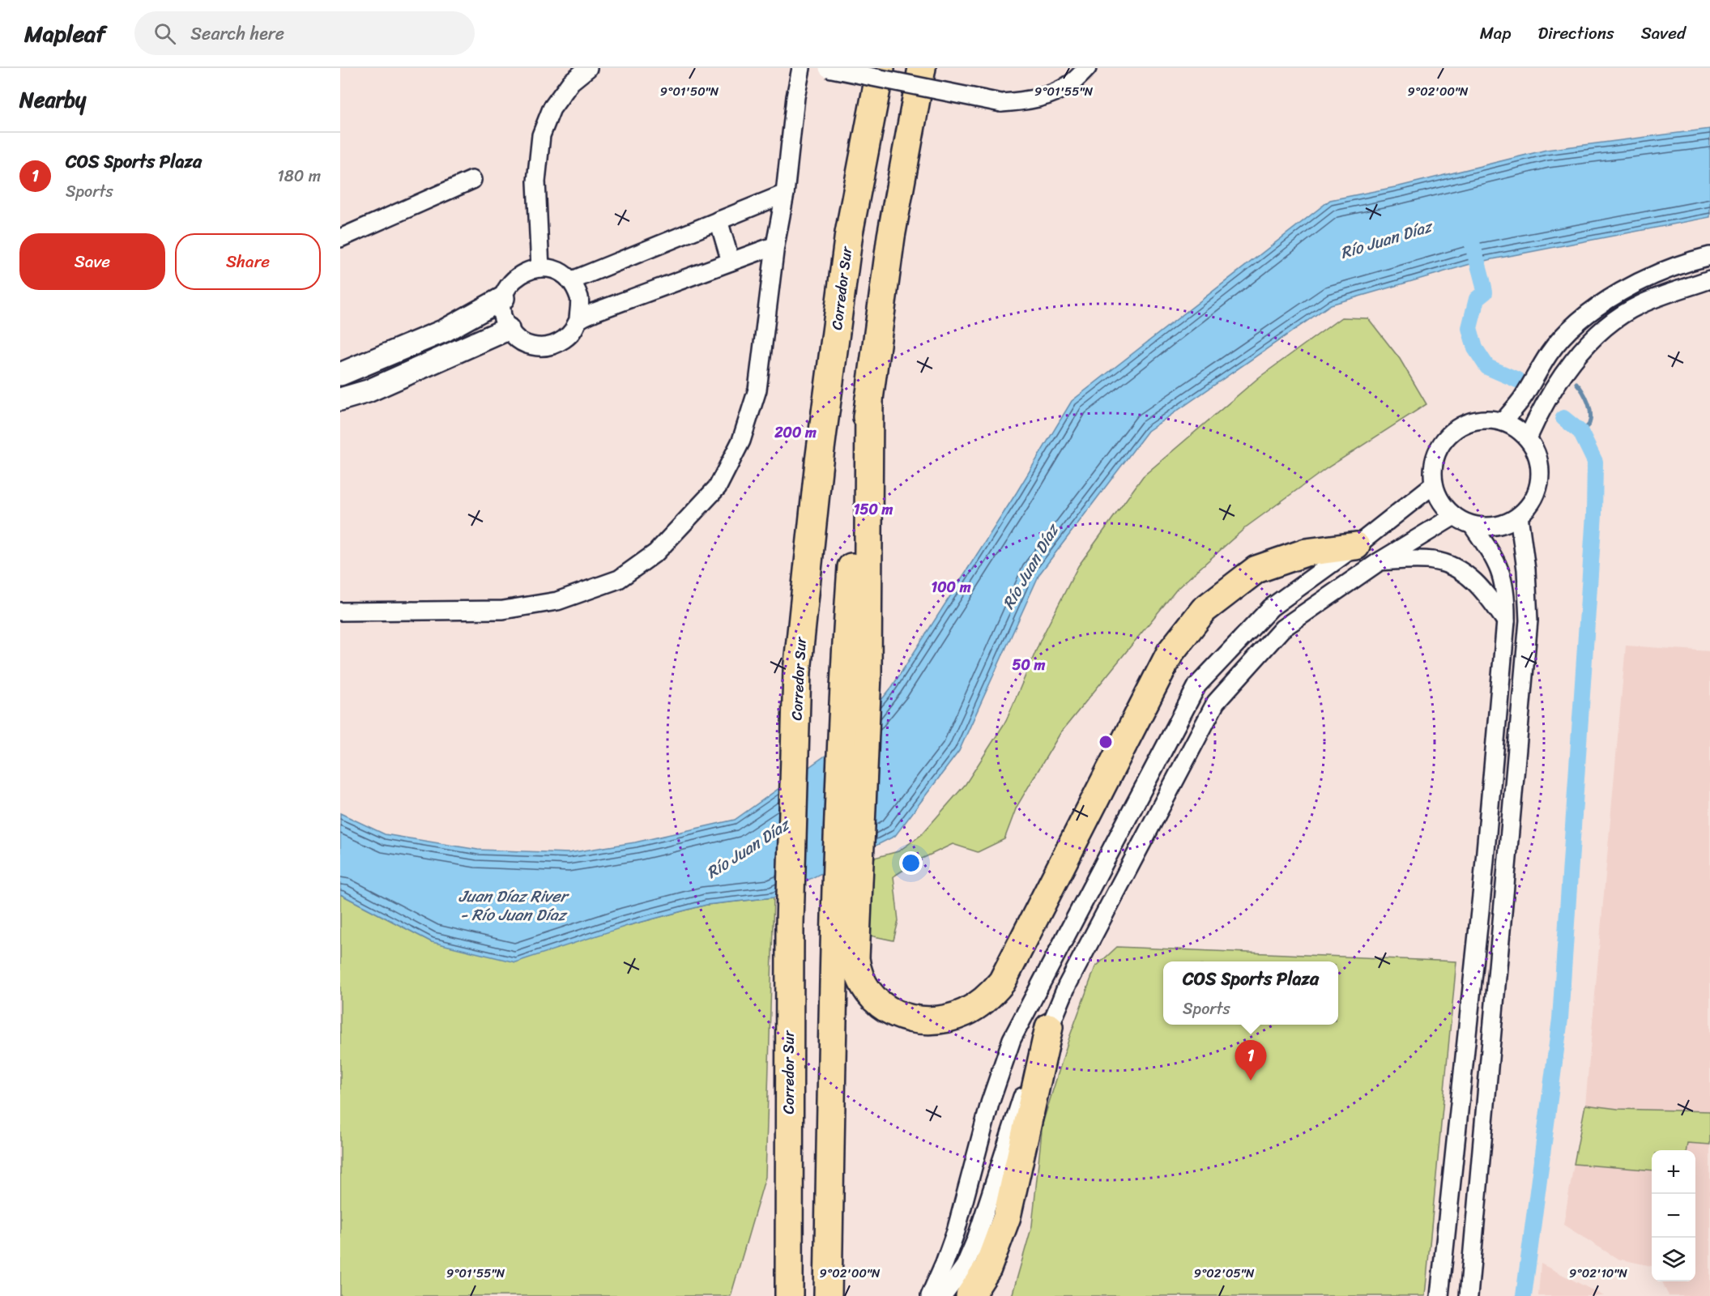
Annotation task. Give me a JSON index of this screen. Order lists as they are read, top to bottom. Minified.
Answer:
{"streets":{"highway":["Corredor Sur"]},"water":["Río Juan Díaz","Juan Díaz River - Río Juan Díaz"],"page":{"header":"Mapleaf","search":"Search here","nav":["Map","Directions","Saved"],"heading":"Nearby","list":[{"mark":"1","name":"COS Sports Plaza","note":"Sports","value":"180 m"}],"buttons":["Save","Share"],"popup":["COS Sports Plaza","Sports"],"pins":"1","map_buttons":["+","−"]},"coordinates":["9°01'50\"N","9°01'55\"N","9°02'00\"N","9°02'05\"N","9°02'10\"N"],"rings":["200 m","150 m","100 m","50 m"]}
